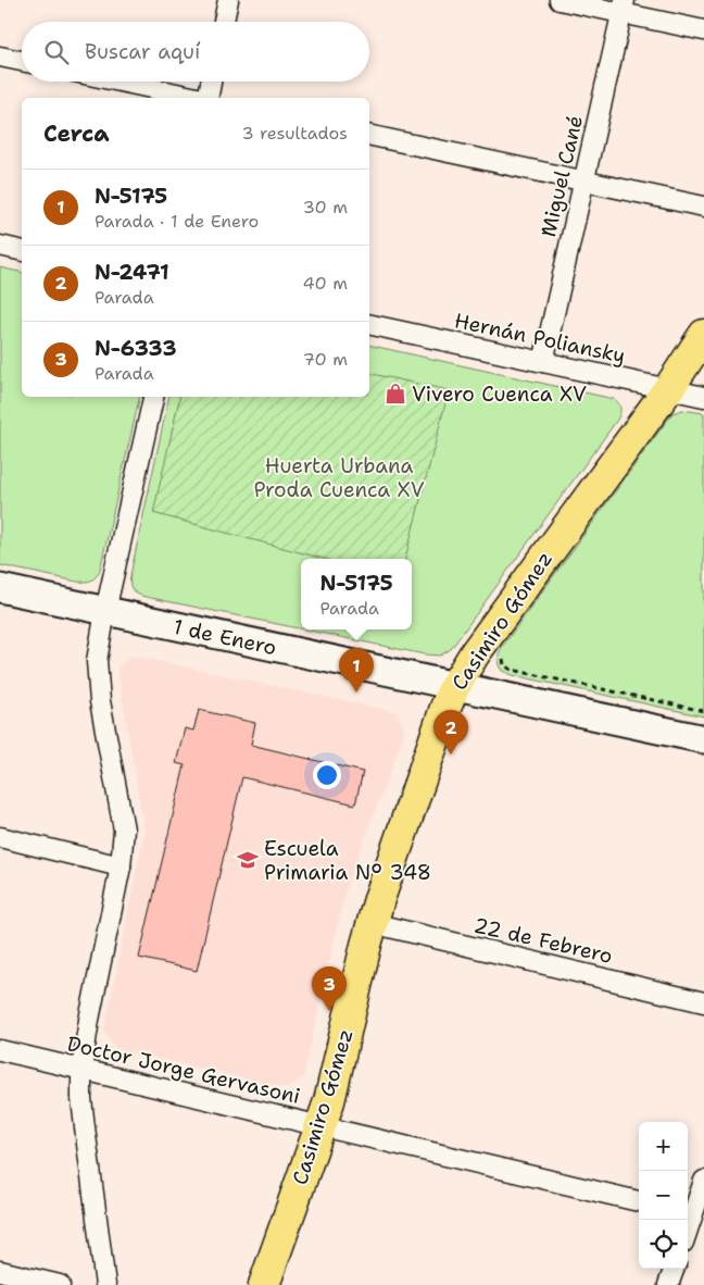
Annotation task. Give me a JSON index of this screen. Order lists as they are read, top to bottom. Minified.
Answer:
{"streets":{"main road":["Casimiro Gómez","1 de Enero"],"street":["Miguel Cané","Hernán Poliansky","22 de Febrero","Doctor Jorge Gervasoni"]},"crossings":[["Miguel Cané","Hernán Poliansky"],["Hernán Poliansky","Casimiro Gómez"],["Casimiro Gómez","1 de Enero"],["Casimiro Gómez","22 de Febrero"],["Casimiro Gómez","Doctor Jorge Gervasoni"]],"parks":["Huerta Urbana Proda Cuenca XV"],"places":{"shop":["Vivero Cuenca XV"],"school or university":["Escuela Primaria N° 348"]},"page":{"search":"Buscar aquí","heading":["Cerca","3 resultados"],"list":[{"mark":"1","name":"N-5175","note":"Parada · 1 de Enero","value":"30 m"},{"mark":"2","name":"N-2471","note":"Parada","value":"40 m"},{"mark":"3","name":"N-6333","note":"Parada","value":"70 m"}],"popup":["N-5175","Parada"],"pins":["1","2","3"],"map_buttons":["+","−"]}}
